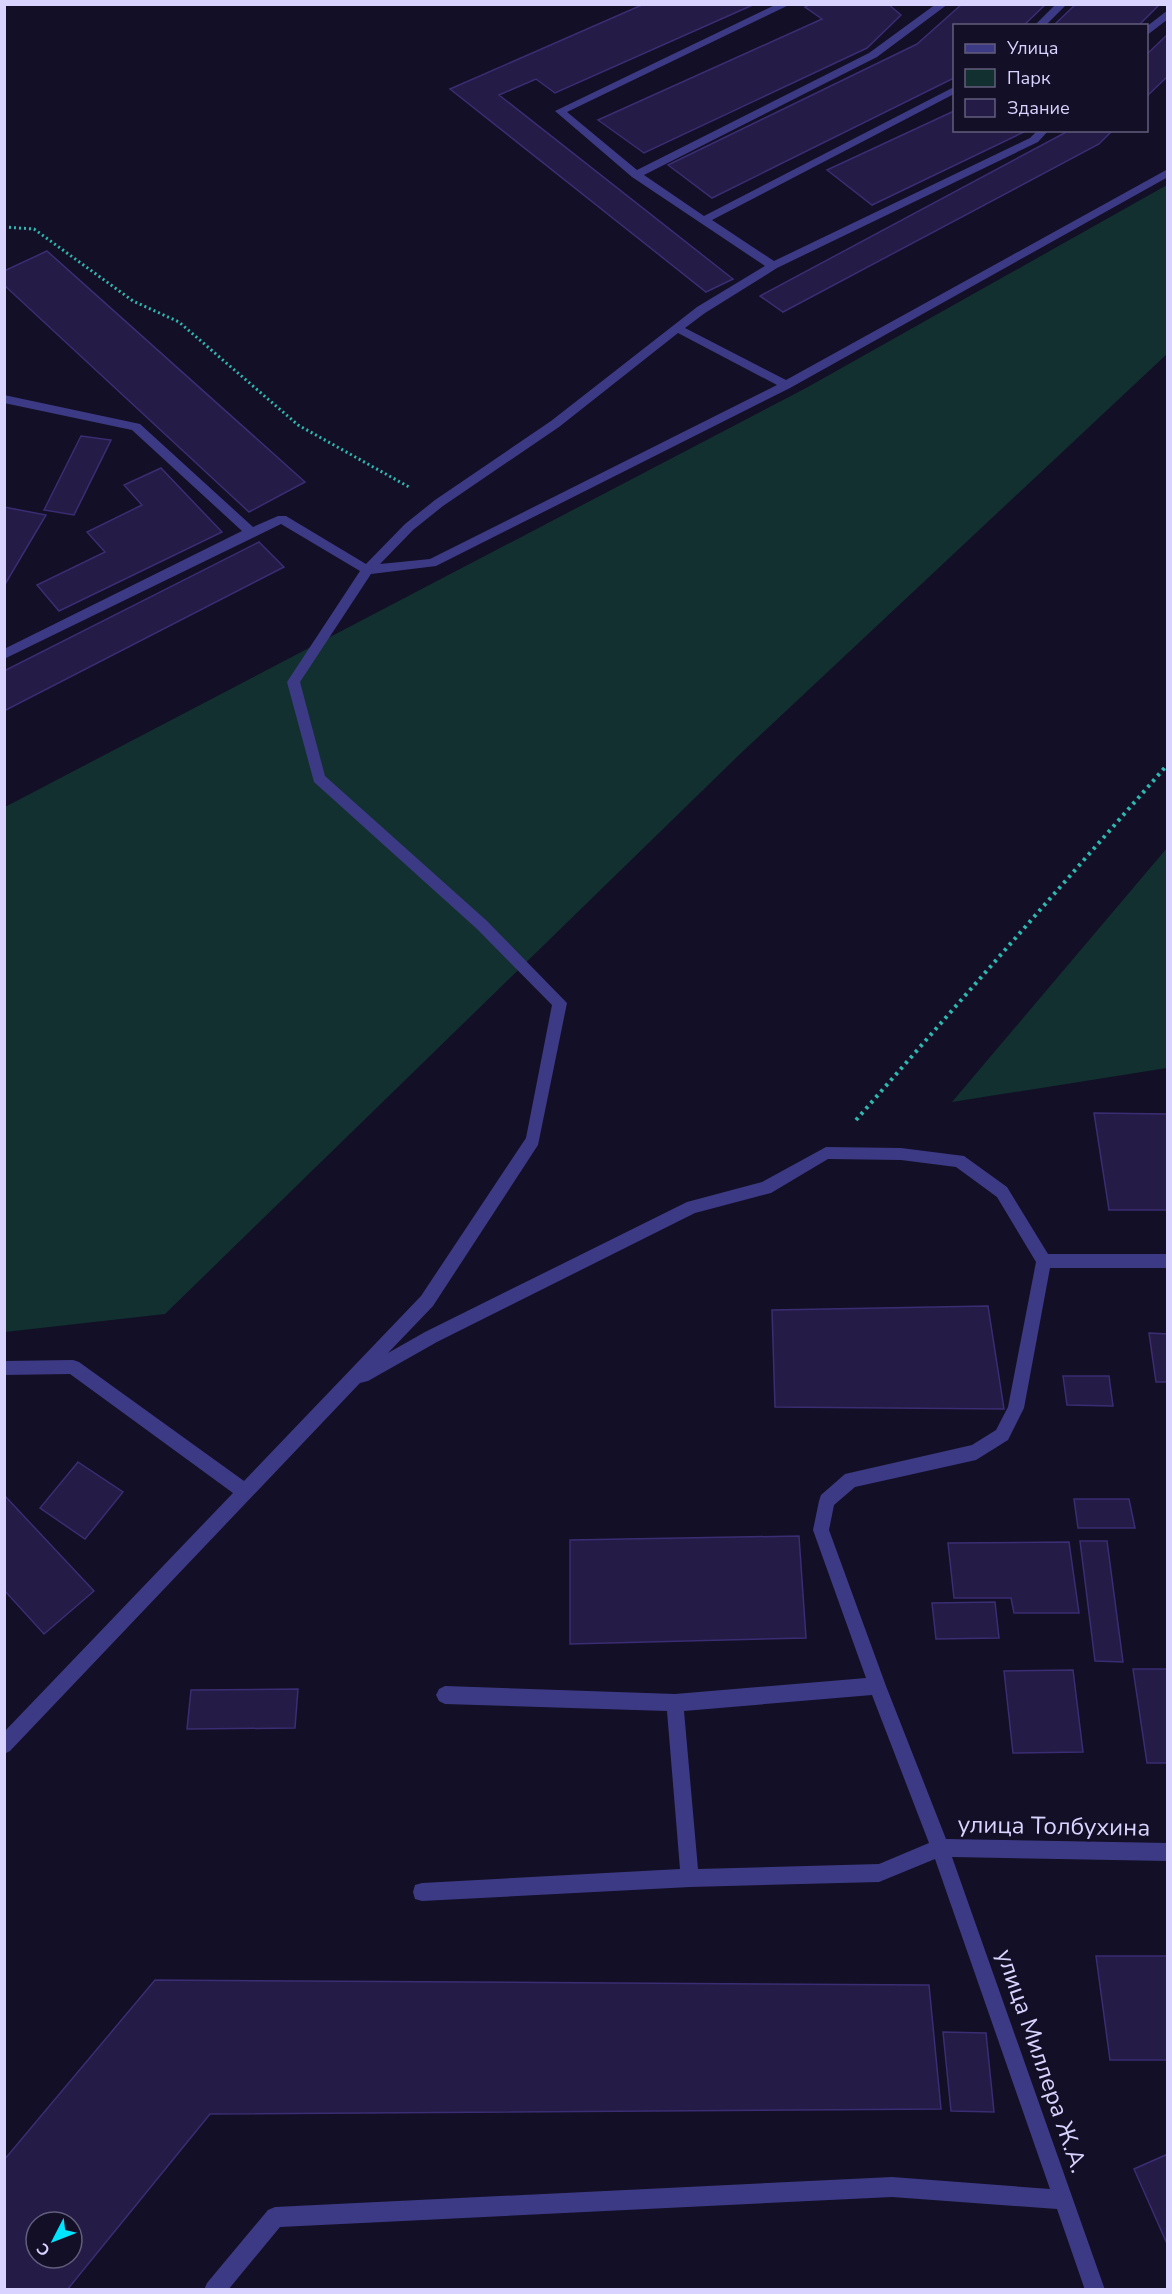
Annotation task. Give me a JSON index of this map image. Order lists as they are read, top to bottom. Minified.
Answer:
{"streets":{"street":["улица Толбухина","улица Миллера Ж.А."]},"crossings":[["улица Толбухина","улица Миллера Ж.А."]],"legend":["Улица","Парк","Здание"],"north":"bottom left"}
